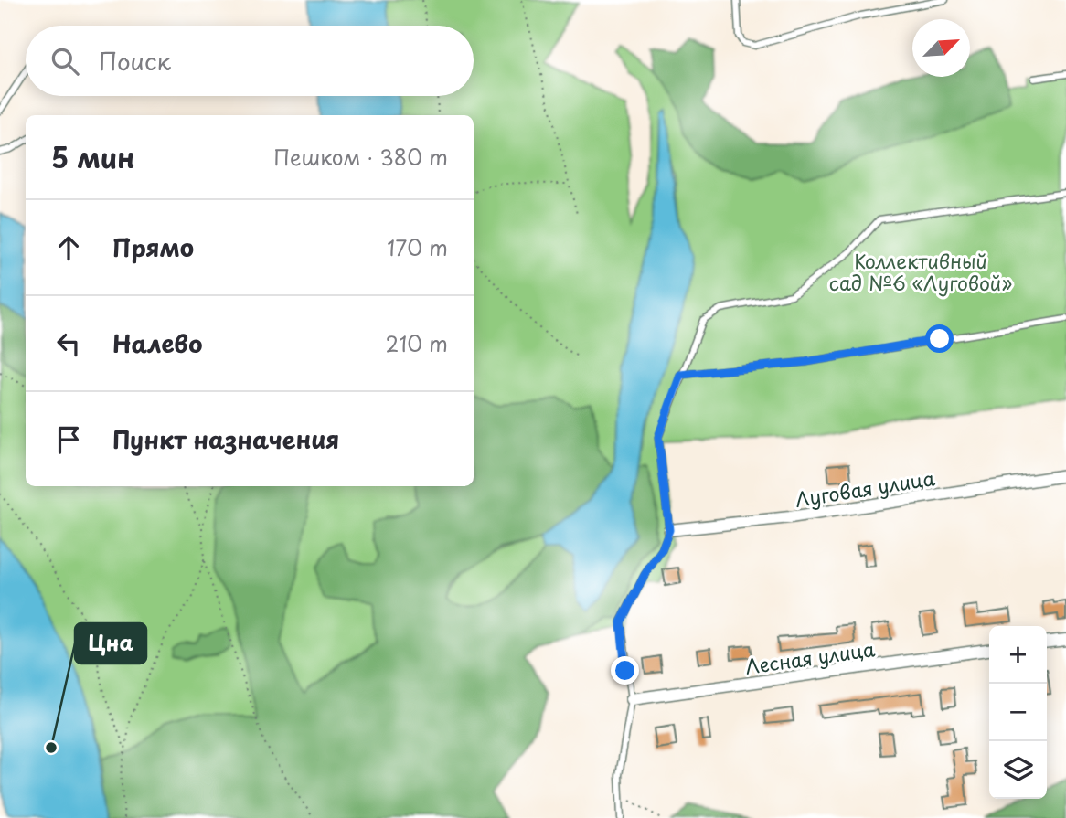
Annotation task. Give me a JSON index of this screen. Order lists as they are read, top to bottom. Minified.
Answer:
{"streets":{"street":["Луговая улица","Лесная улица"]},"parks":["Коллективный сад №6 «Луговой»"],"places":["Цна"],"north":"top right","page":{"search":"Поиск","heading":["5 мин","Пешком · 380 m"],"list":[["Прямо","170 m"],["Налево","210 m"],"Пункт назначения"],"map_buttons":["+","−"]}}
